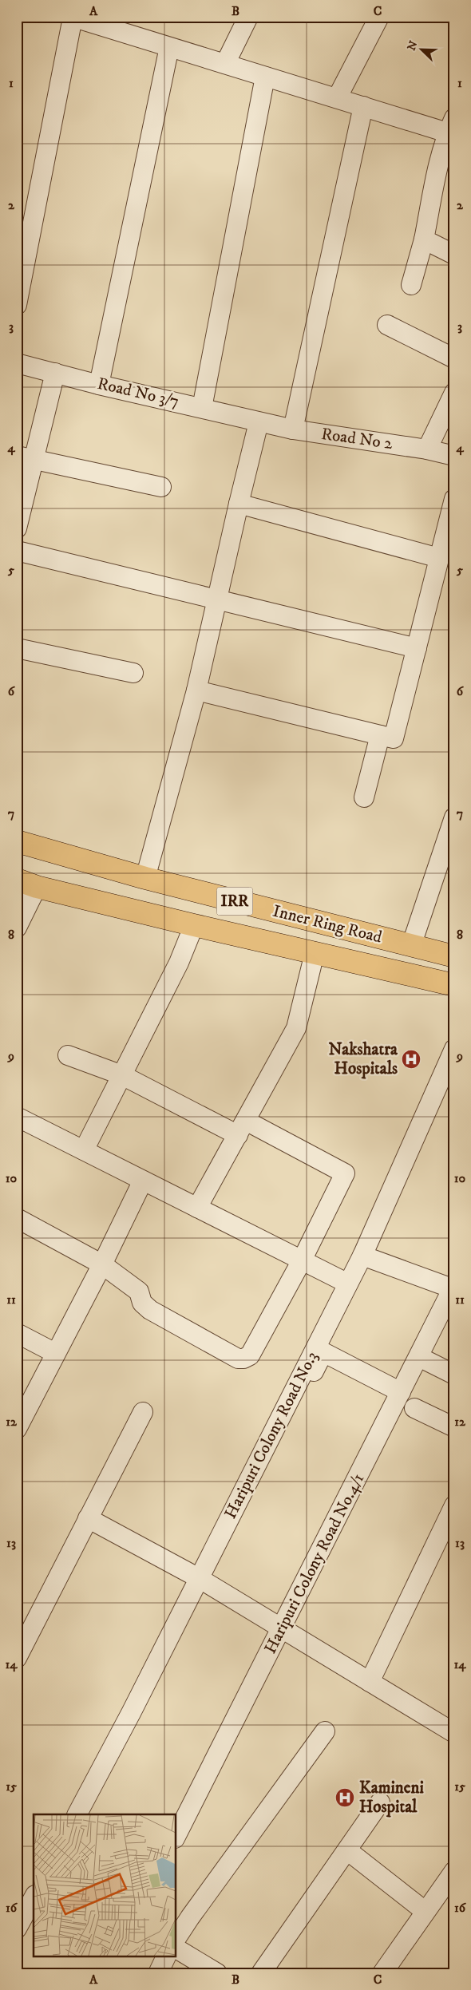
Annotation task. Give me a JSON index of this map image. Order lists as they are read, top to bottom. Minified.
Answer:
{"streets":{"highway":["IRR","Inner Ring Road"],"street":["Road No 3/7","Road No 2","Haripuri Colony Road No.3","Haripuri Colony Road No.4/1"]},"crossings":[["Road No 3/7","Road No 2"]],"places":{"hospital":["Nakshatra Hospitals","Kamineni Hospital"]},"north":"top left","grid":{"columns":["A","B","C"],"rows":["1","2","3","4","5","6","7","8","9","10","11","12","13","14","15","16"]}}
